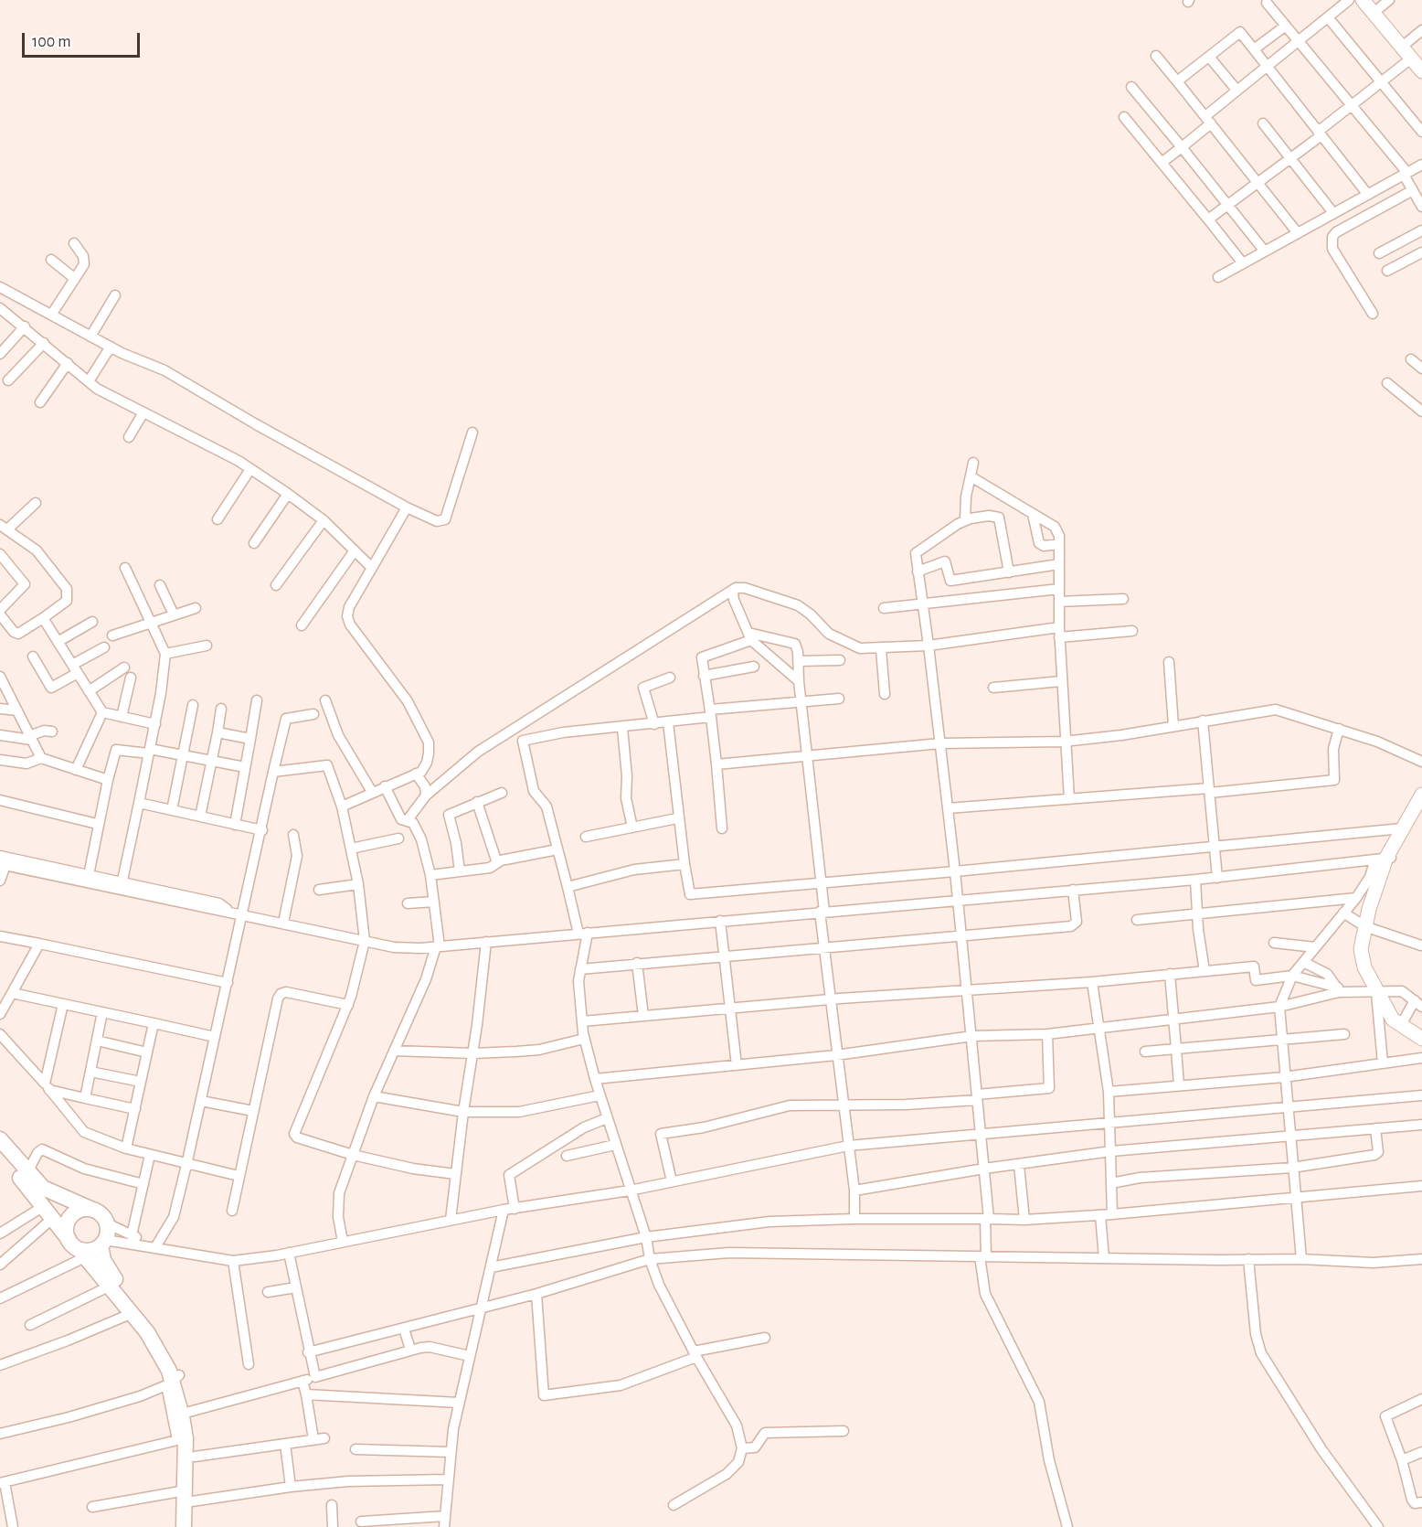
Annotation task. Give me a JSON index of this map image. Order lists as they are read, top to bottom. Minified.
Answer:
{"scale_bar":"100 m"}
